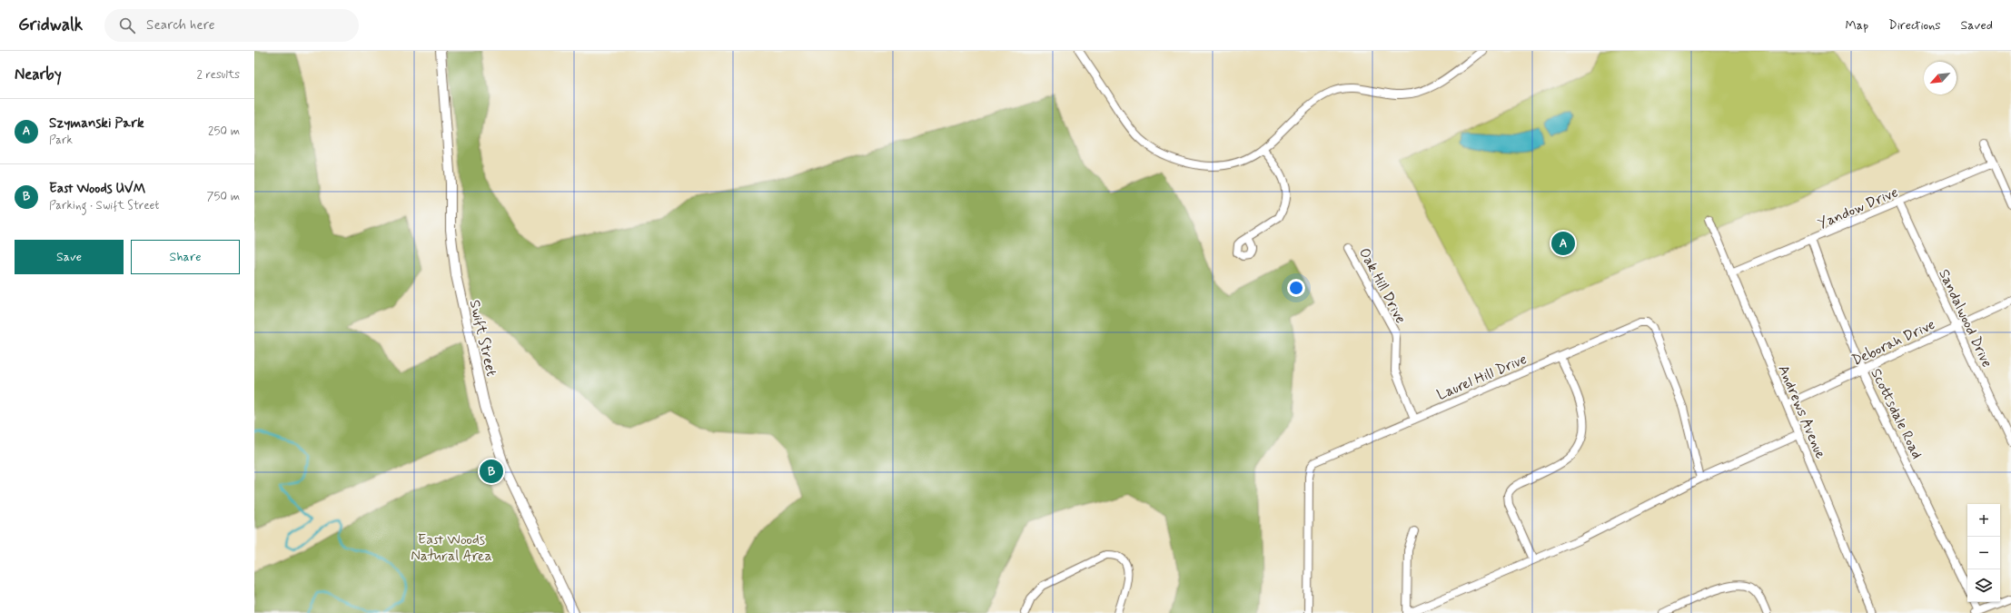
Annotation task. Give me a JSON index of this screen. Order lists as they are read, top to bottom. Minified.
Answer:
{"streets":{"street":["Yandow Drive","Oak Hill Drive","Sandalwood Drive","Swift Street","Deborah Drive","Laurel Hill Drive","Andrews Avenue","Scottsdale Road"]},"crossings":[["Yandow Drive","Sandalwood Drive"],["Yandow Drive","Andrews Avenue"],["Yandow Drive","Scottsdale Road"],["Oak Hill Drive","Laurel Hill Drive"],["Sandalwood Drive","Deborah Drive"],["Deborah Drive","Andrews Avenue"],["Deborah Drive","Scottsdale Road"]],"parks":["East Woods Natural Area"],"north":"bottom left","page":{"header":"Gridwalk","search":"Search here","nav":["Map","Directions","Saved"],"heading":["Nearby","2 results"],"list":[{"mark":"A","name":"Szymanski Park","note":"Park","value":"250 m"},{"mark":"B","name":"East Woods UVM","note":"Parking · Swift Street","value":"750 m"}],"buttons":["Save","Share"],"pins":["A","B"],"map_buttons":["+","−"]}}
